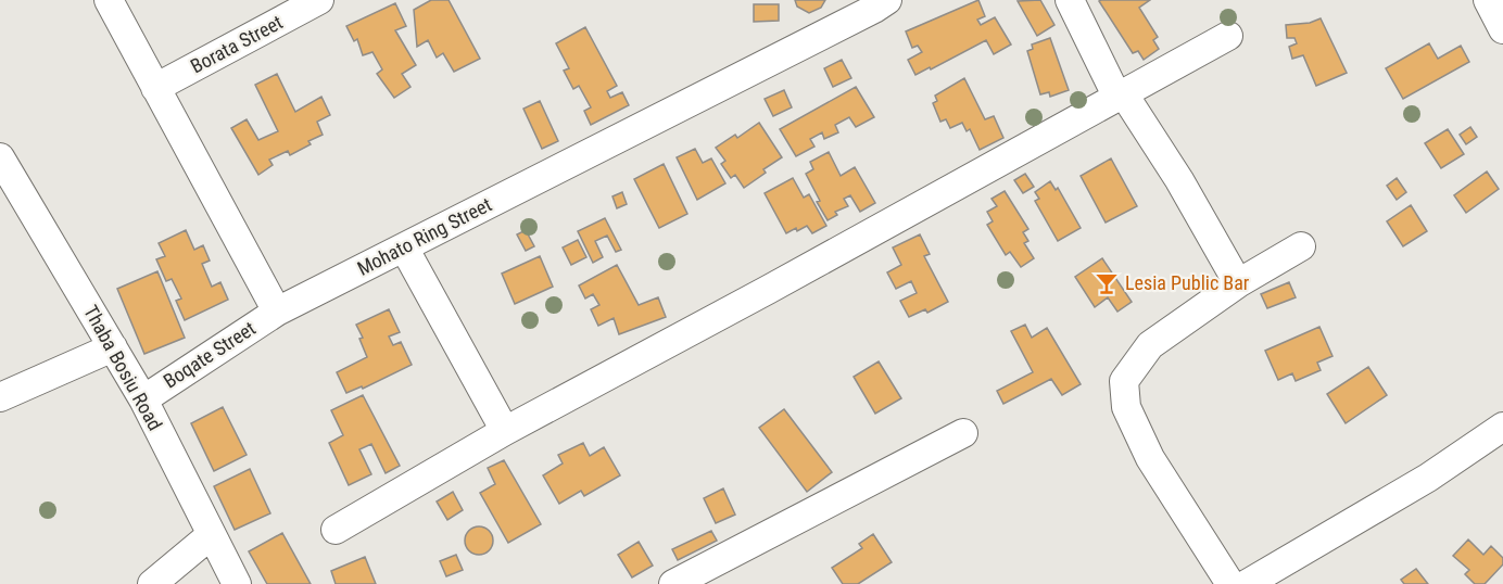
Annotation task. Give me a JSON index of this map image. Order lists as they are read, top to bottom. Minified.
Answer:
{"streets":{"street":["Borata Street","Mohato Ring Street","Boqate Street","Thaba Bosiu Road"]},"crossings":[["Mohato Ring Street","Boqate Street"],["Boqate Street","Thaba Bosiu Road"]],"places":{"bar":["Lesia Public Bar"]}}
